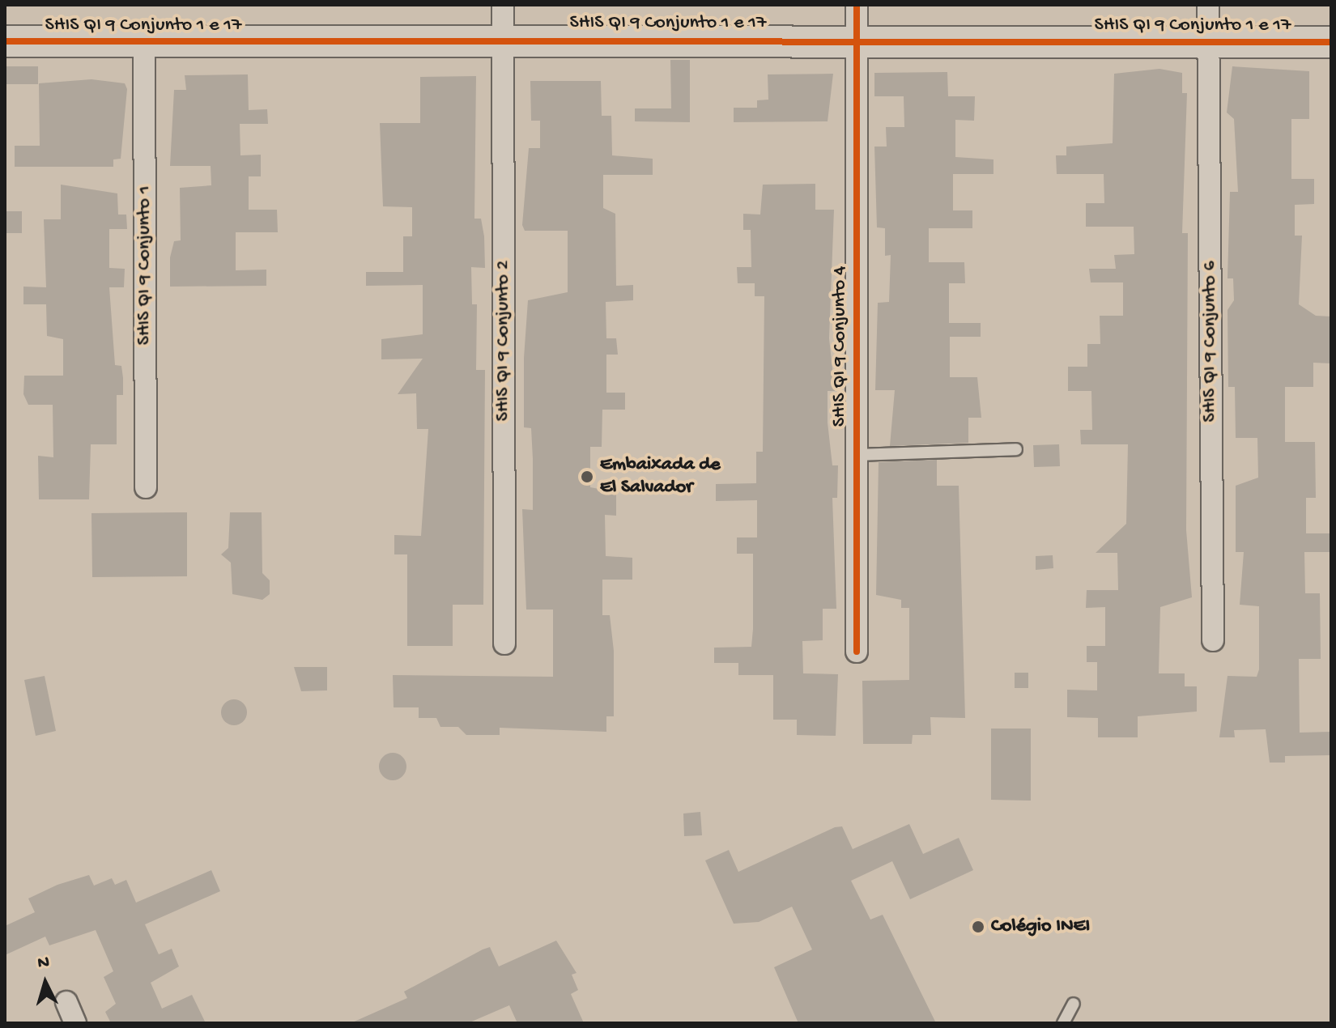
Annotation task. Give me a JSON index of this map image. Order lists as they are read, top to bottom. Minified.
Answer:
{"streets":{"street":["SHIS QI 9 Conjunto 1 e 17","SHIS QI 9 Conjunto 1","SHIS QI 9 Conjunto 2","SHIS QI 9 Conjunto 6","SHIS QI 9 Conjunto 4"]},"crossings":[["SHIS QI 9 Conjunto 1 e 17","SHIS QI 9 Conjunto 1"],["SHIS QI 9 Conjunto 1 e 17","SHIS QI 9 Conjunto 2"],["SHIS QI 9 Conjunto 1 e 17","SHIS QI 9 Conjunto 6"],["SHIS QI 9 Conjunto 1 e 17","SHIS QI 9 Conjunto 4"]],"places":["Embaixada de El Salvador","Colégio INEI"],"north":"top"}
